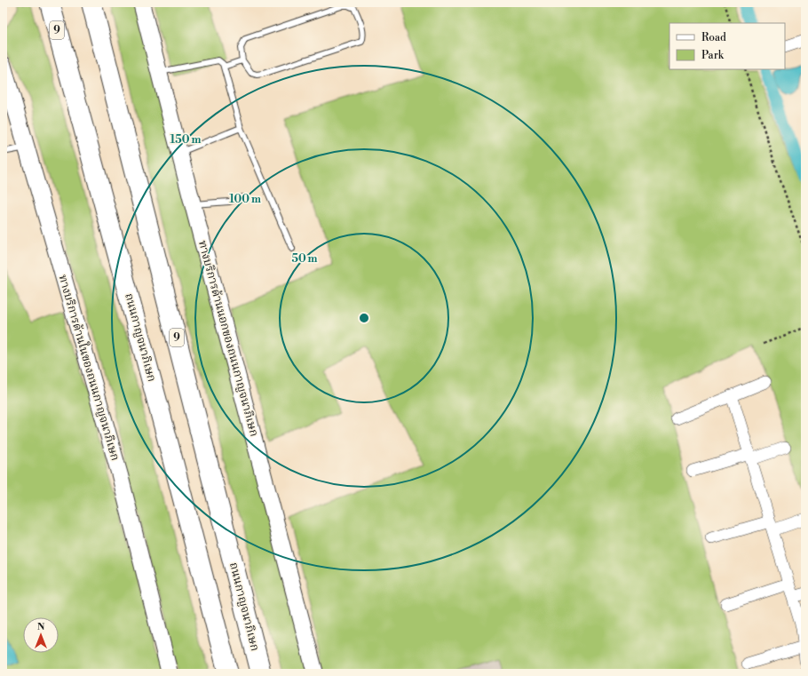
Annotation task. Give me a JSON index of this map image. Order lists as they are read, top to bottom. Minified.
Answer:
{"streets":{"highway":["9","ถนนกาญจนาภิเษก"],"main road":["ทางบริการด้านนอกของถนนกาญจนาภิเษก","ทางบริการด้านในของถนนกาญจนาภิเษก"]},"legend":["Road","Park"],"north":"top","rings":["150 m","100 m","50 m"]}
